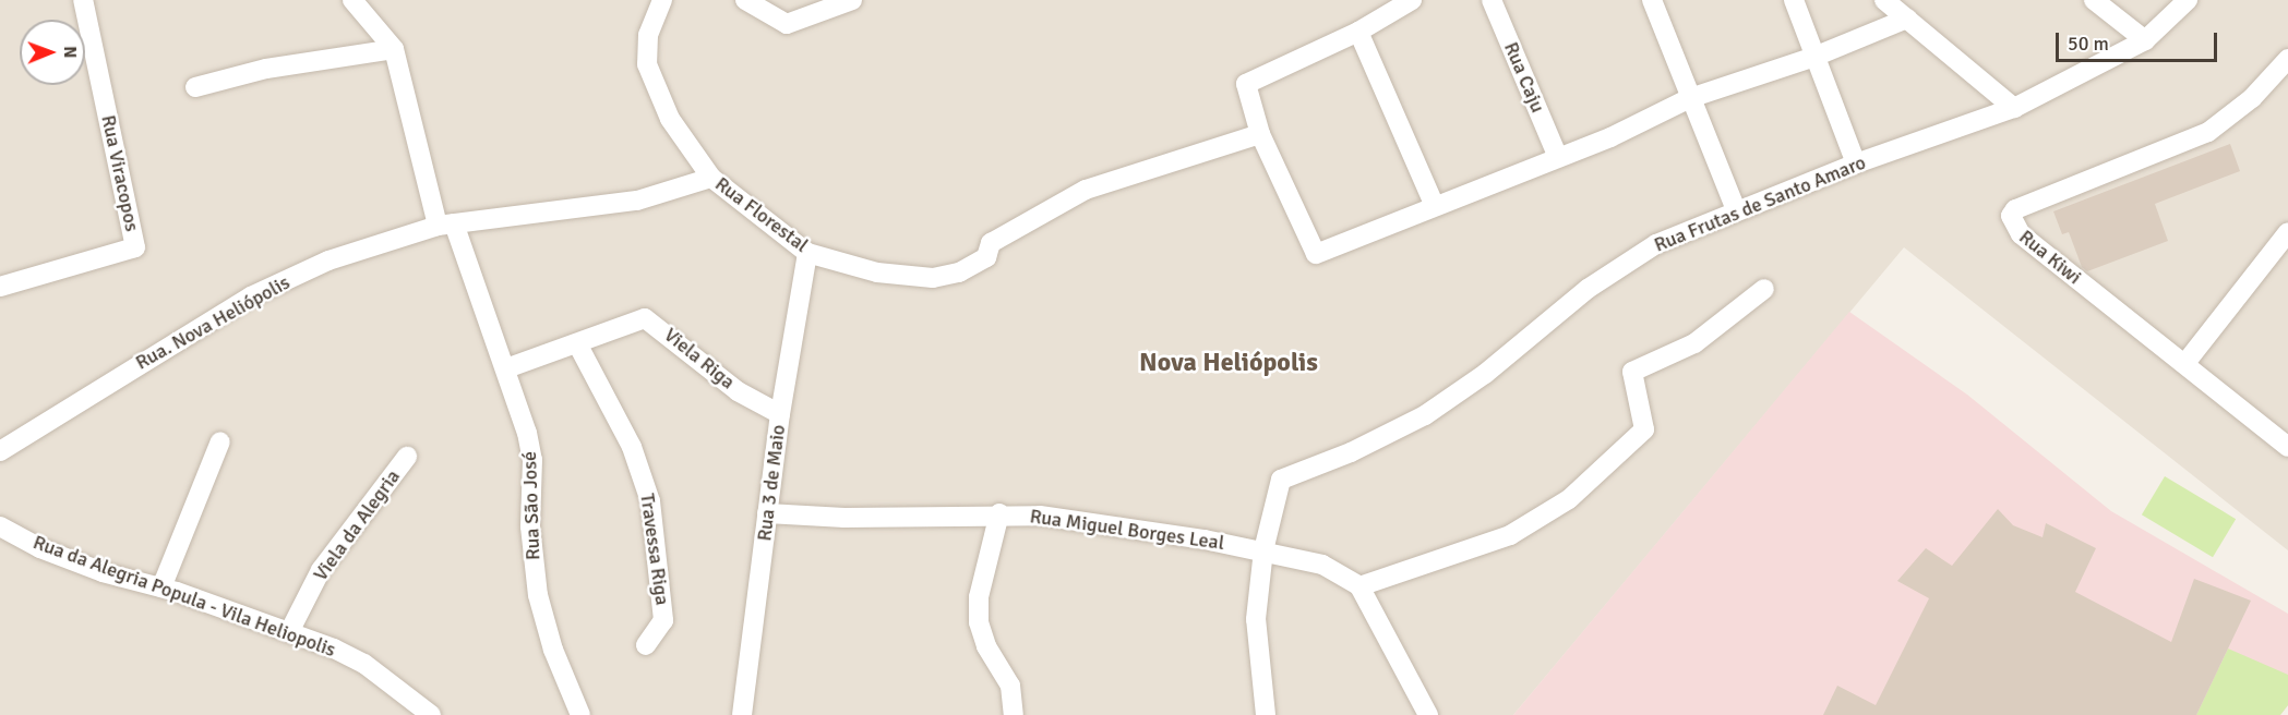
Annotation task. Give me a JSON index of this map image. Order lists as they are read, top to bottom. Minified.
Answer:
{"streets":{"street":["Rua Caju","Rua Viracopos","Rua Frutas de Santo Amaro","Rua Florestal","Rua Kiwi","Rua. Nova Heliópolis","Viela Riga","Rua 3 de Maio","Rua São José","Viela da Alegria","Rua Miguel Borges Leal","Travessa Riga","Rua da Alegria Popula - Vila Heliopolis"]},"crossings":[["Rua Frutas de Santo Amaro","Rua Miguel Borges Leal"],["Rua Florestal","Rua. Nova Heliópolis"],["Rua Florestal","Rua 3 de Maio"],["Rua. Nova Heliópolis","Rua São José"],["Viela Riga","Rua 3 de Maio"],["Viela Riga","Rua São José"],["Viela Riga","Travessa Riga"],["Rua 3 de Maio","Rua Miguel Borges Leal"],["Viela da Alegria","Rua da Alegria Popula - Vila Heliopolis"]],"districts":["Nova Heliópolis"],"scale_bar":"50 m","north":"right"}
